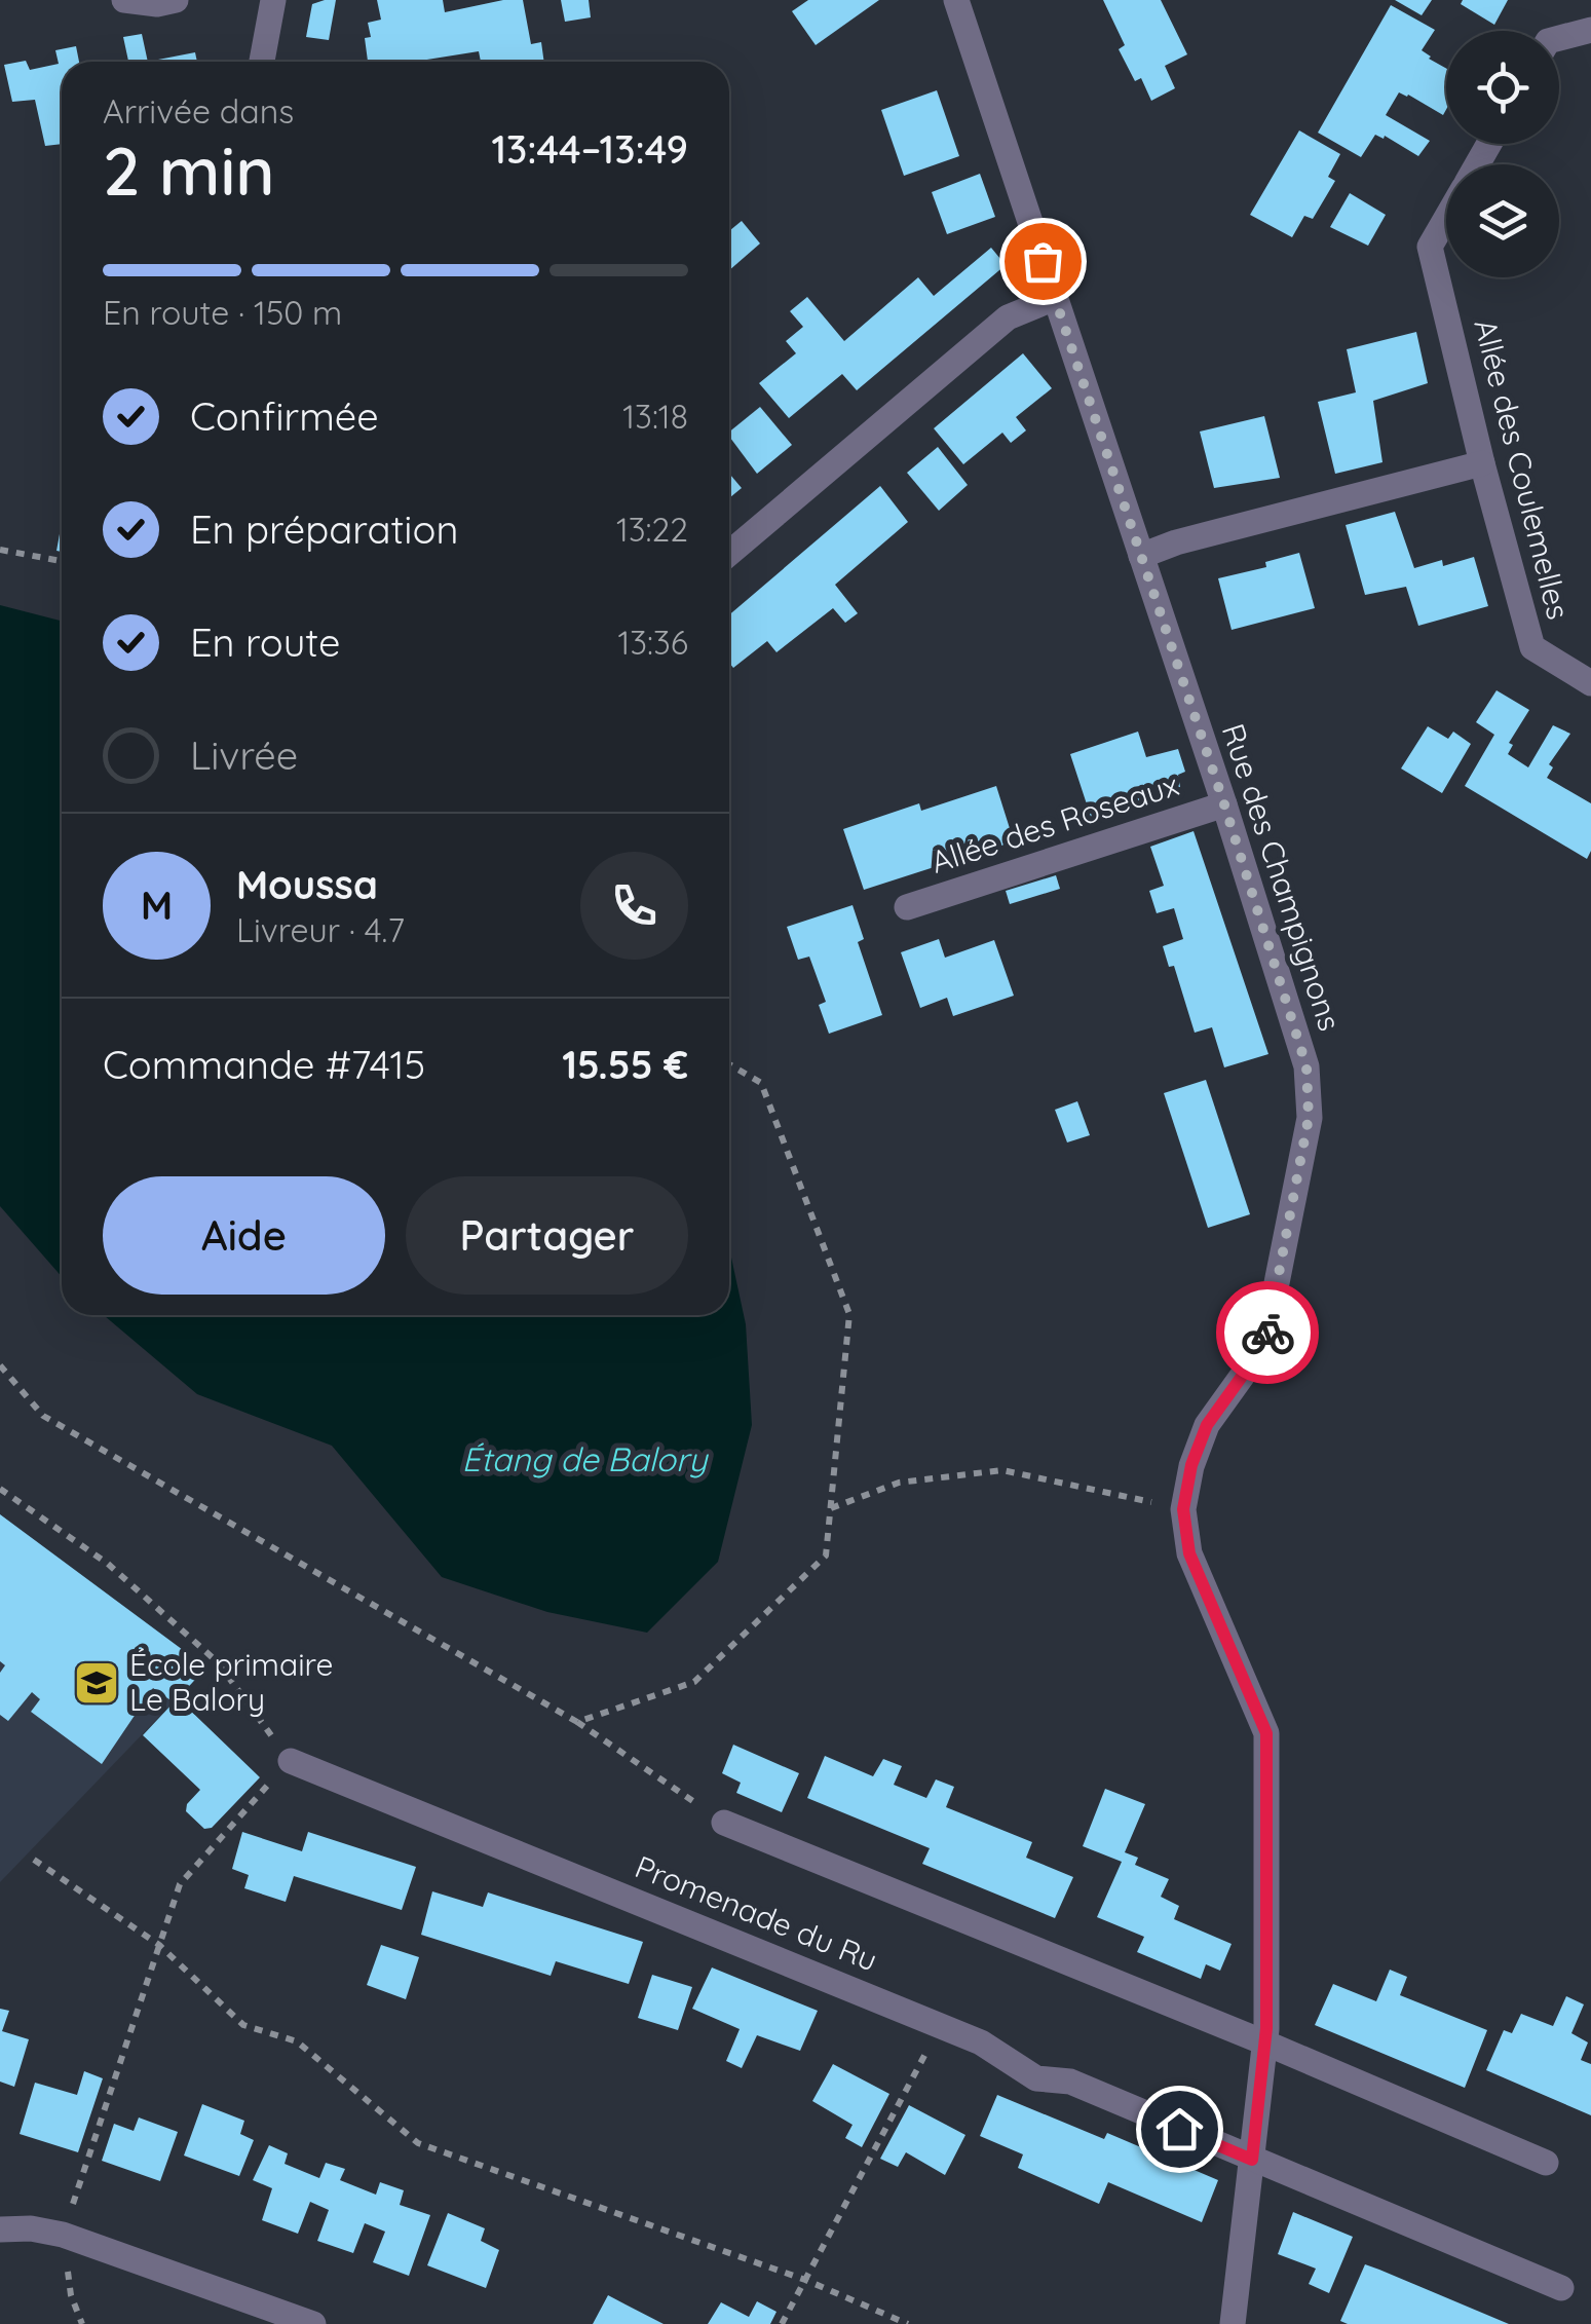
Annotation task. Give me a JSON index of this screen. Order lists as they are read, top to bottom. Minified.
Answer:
{"streets":{"street":["Allée des Coulemelles","Allée des Roseaux","Rue des Champignons","Promenade du Ru"]},"crossings":[["Allée des Roseaux","Rue des Champignons"],["Rue des Champignons","Promenade du Ru"]],"water":["Étang de Balory"],"places":{"school or university":["École primaire Le Balory"]},"page":{"heading":["2 min","Arrivée dans","13:44–13:49"],"panel":["Moussa","Livreur · 4.7","Commande #7415","15.55 €"],"bar":"En route · 150 m","list":[["Confirmée","13:18"],["En préparation","13:22"],["En route","13:36"],"Livrée"],"round":"M","buttons":["Aide","Partager"]}}
